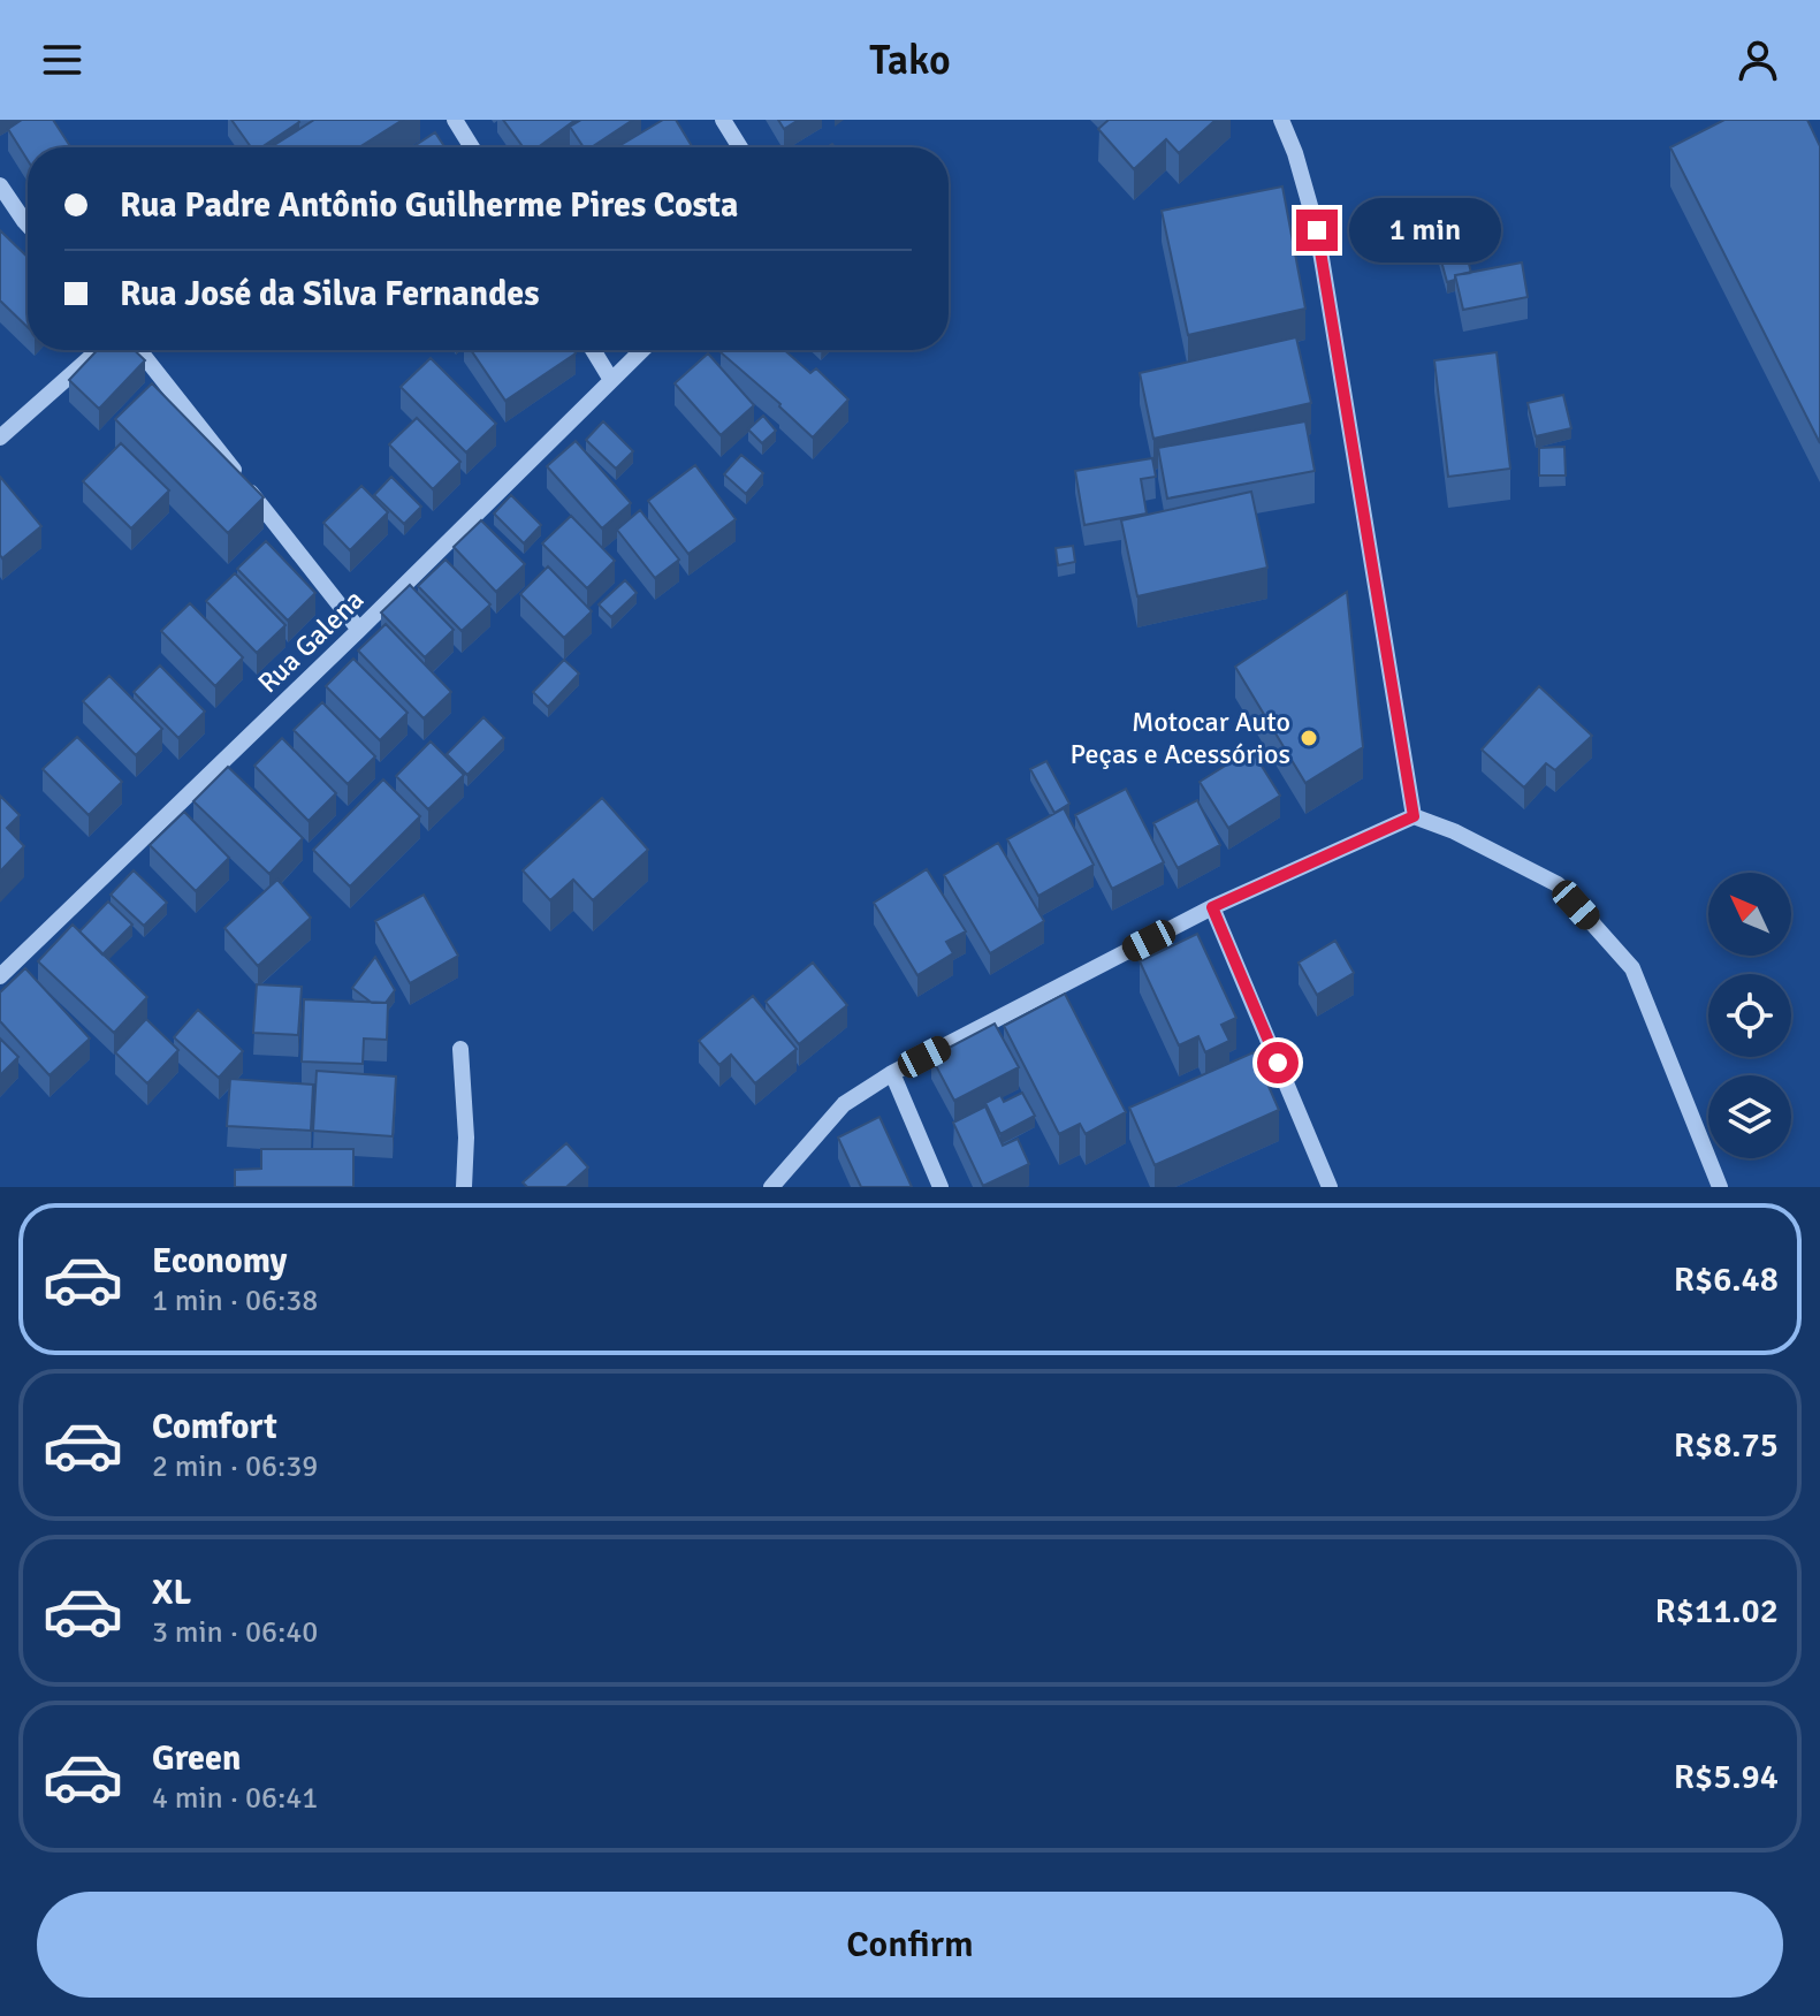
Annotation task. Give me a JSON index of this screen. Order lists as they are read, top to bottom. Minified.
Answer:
{"streets":{"street":["Rua Galena"]},"places":["Motocar Auto Peças e Acessórios"],"north":"top left","page":{"header":"Tako","banner":["Rua Padre Antônio Guilherme Pires Costa","Rua José da Silva Fernandes"],"bubble":"1 min","list":[{"name":"Economy","note":"1 min · 06:38","value":"R$6.48"},{"name":"Comfort","note":"2 min · 06:39","value":"R$8.75"},{"name":"XL","note":"3 min · 06:40","value":"R$11.02"},{"name":"Green","note":"4 min · 06:41","value":"R$5.94"}],"buttons":"Confirm"}}
